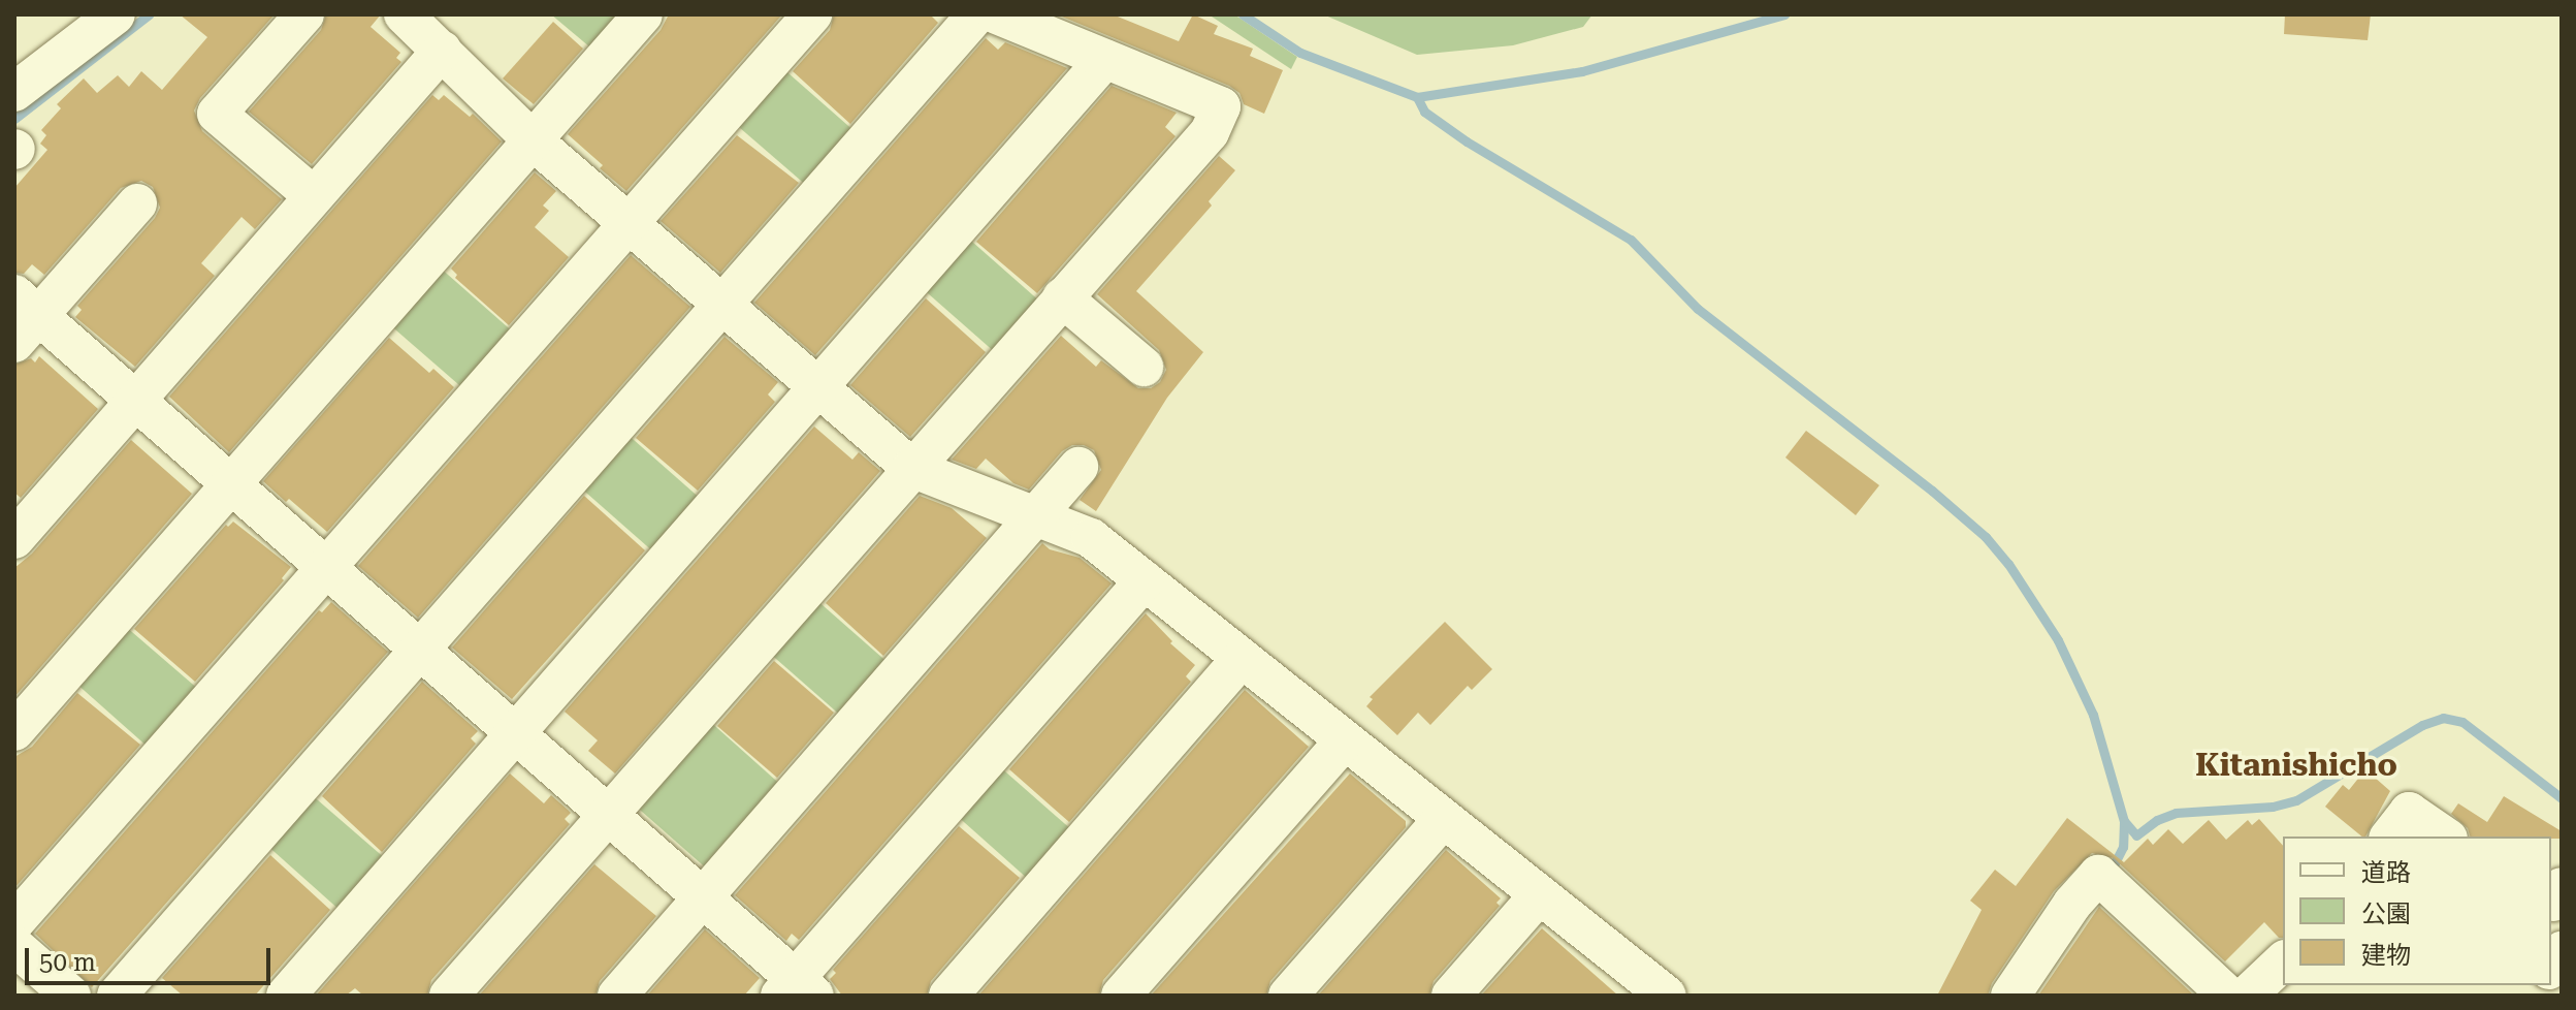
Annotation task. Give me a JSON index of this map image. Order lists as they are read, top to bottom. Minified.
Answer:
{"districts":["Kitanishicho"],"legend":["道路","公園","建物"],"scale_bar":"50 m"}
